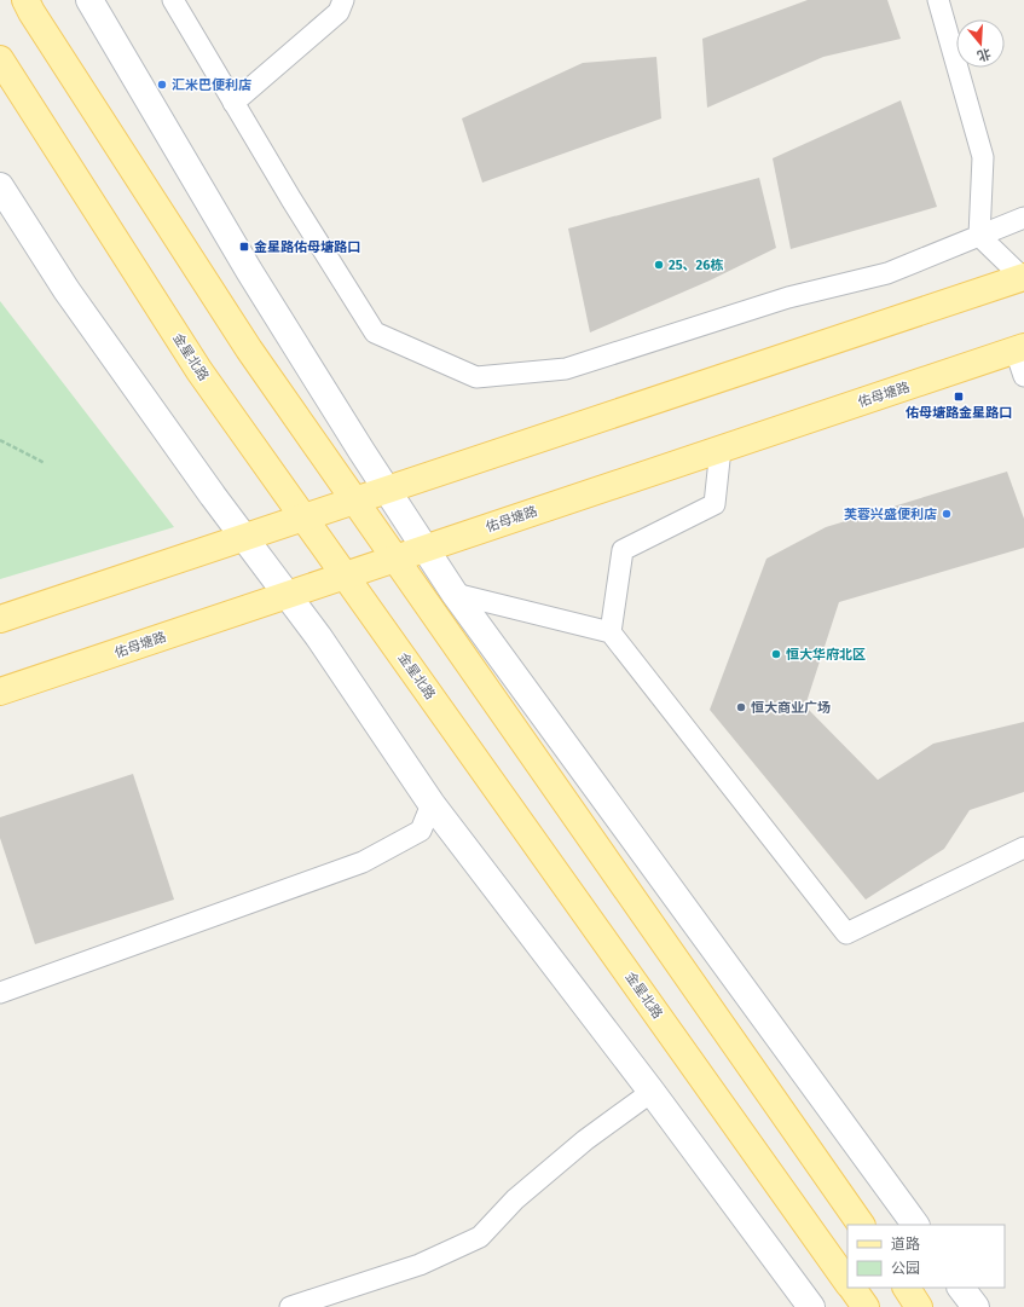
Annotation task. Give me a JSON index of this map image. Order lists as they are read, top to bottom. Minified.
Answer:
{"streets":{"main road":["金星北路","佑母塘路"]},"crossings":[["金星北路","佑母塘路"]],"places":{"other":["汇米巴便利店","25、26栋","芙蓉兴盛便利店","恒大华府北区","恒大商业广场"],"transit":["金星路佑母塘路口","佑母塘路金星路口"]},"legend":["道路","公园"],"north":"bottom"}
